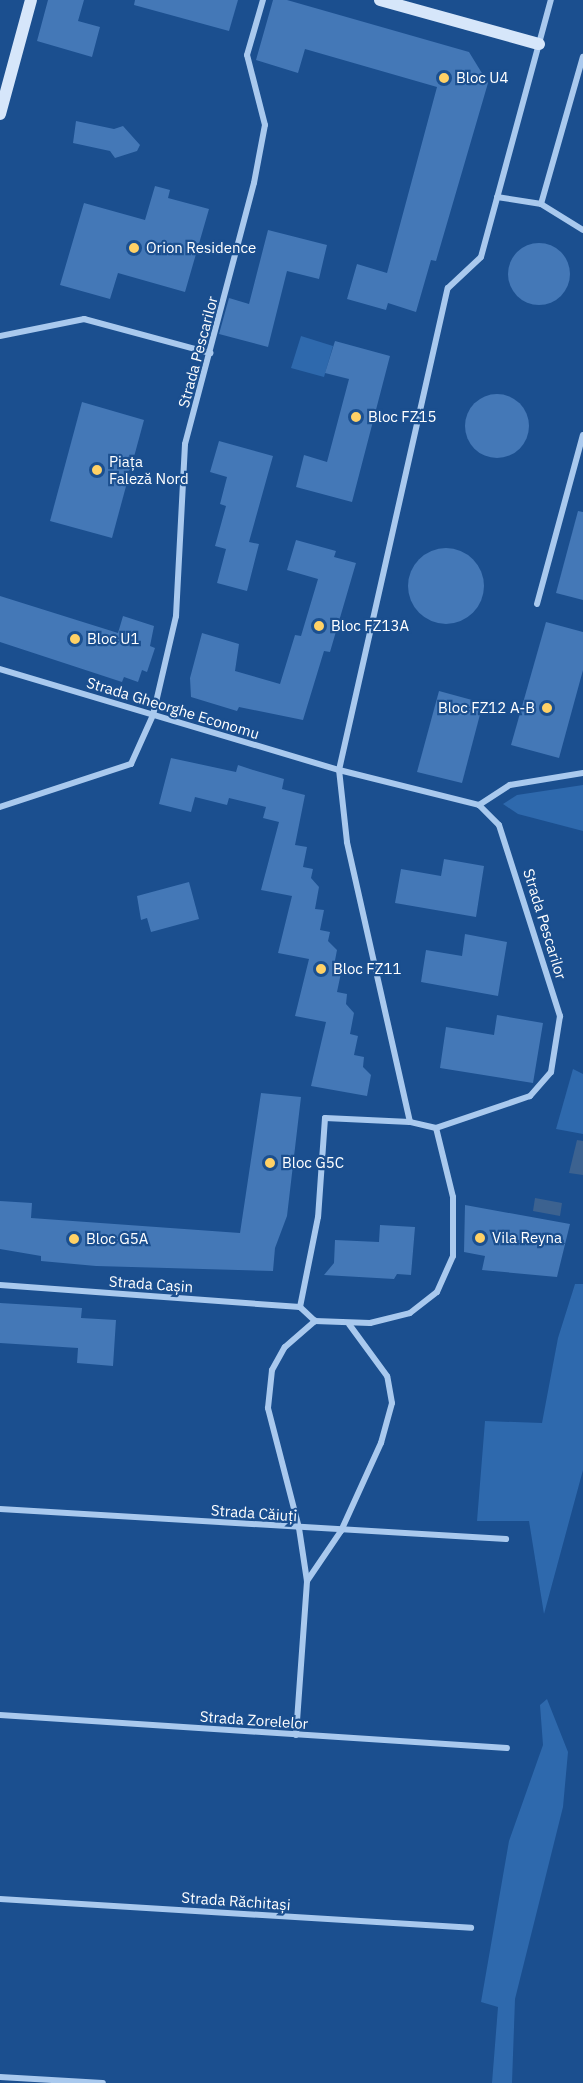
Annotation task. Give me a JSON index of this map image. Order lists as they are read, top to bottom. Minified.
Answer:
{"streets":{"street":["Strada Pescarilor","Strada Gheorghe Economu","Strada Cașin","Strada Căiuți","Strada Zorelelor","Strada Răchitași"]},"crossings":[["Strada Pescarilor","Strada Gheorghe Economu"]],"places":["Bloc U4","Orion Residence","Bloc FZ15","Piața Faleză Nord","Bloc FZ13A","Bloc U1","Bloc FZ12 A-B","Bloc FZ11","Bloc G5C","Vila Reyna","Bloc G5A"]}
